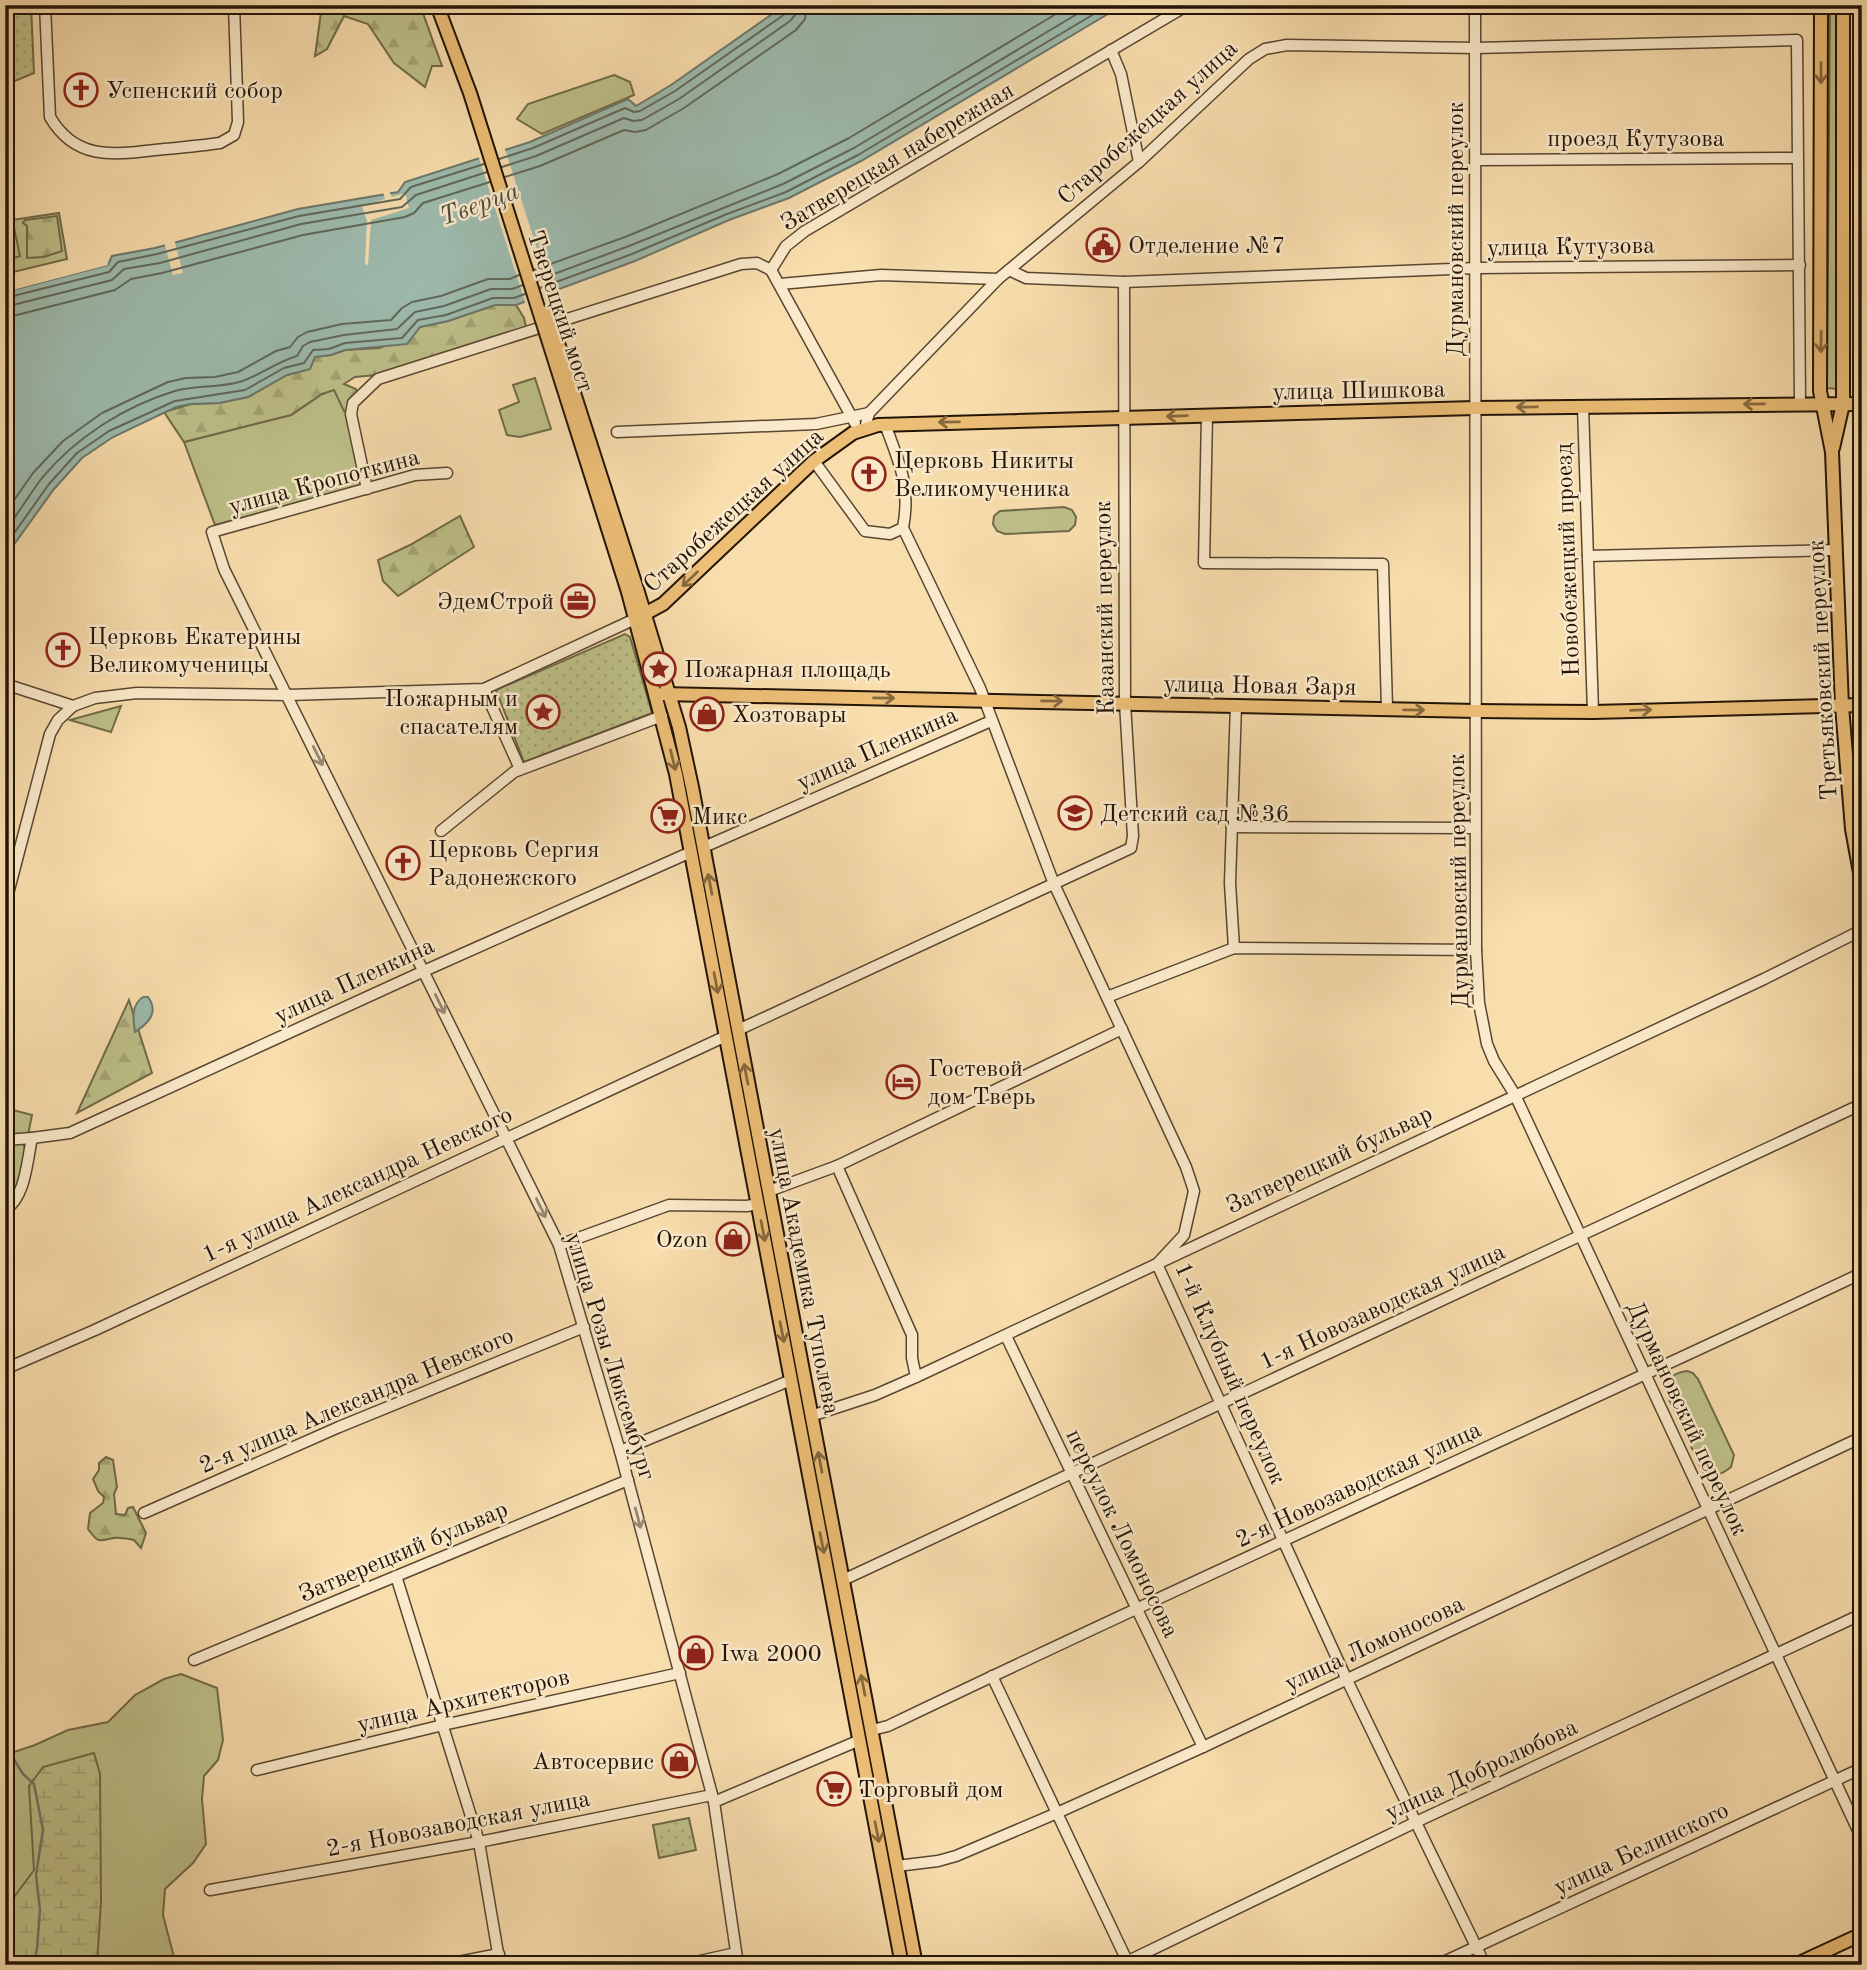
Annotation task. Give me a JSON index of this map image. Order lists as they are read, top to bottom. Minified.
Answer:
{"streets":{"main road":["Старобежецкая улица","Тверецкий мост","улица Шишкова","Третьяковский переулок","улица Новая Заря","улица Академика Туполева"],"street":["проезд Кутузова","Затверецкая набережная","Дурмановский переулок","улица Кутузова","улица Кропоткина","Новобежецкий проезд","Казанский переулок","улица Пленкина","Затверецкий бульвар","1-я улица Александра Невского","1-я Новозаводская улица","улица Розы Люксембург","1-й Клубный переулок","2-я улица Александра Невского","2-я Новозаводская улица","переулок Ломоносова","улица Ломоносова","улица Архитекторов","улица Добролюбова","улица Белинского"]},"crossings":[["Старобежецкая улица","проезд Кутузова"],["Старобежецкая улица","Дурмановский переулок"],["Старобежецкая улица","улица Кутузова"],["Старобежецкая улица","улица Шишкова"],["Старобежецкая улица","улица Академика Туполева"],["проезд Кутузова","Дурмановский переулок"],["Дурмановский переулок","улица Кутузова"],["Дурмановский переулок","улица Шишкова"],["Дурмановский переулок","улица Новая Заря"],["Дурмановский переулок","Затверецкий бульвар"],["Дурмановский переулок","1-я Новозаводская улица"],["Дурмановский переулок","2-я Новозаводская улица"],["Дурмановский переулок","улица Ломоносова"],["Дурмановский переулок","улица Добролюбова"],["Дурмановский переулок","улица Белинского"],["улица Кутузова","Казанский переулок"],["Тверецкий мост","улица Академика Туполева"],["улица Шишкова","Новобежецкий проезд"],["улица Шишкова","Казанский переулок"],["улица Шишкова","Третьяковский переулок"],["улица Шишкова","1-й Клубный переулок"],["улица Кропоткина","улица Розы Люксембург"],["Новобежецкий проезд","улица Новая Заря"],["Казанский переулок","улица Новая Заря"],["Казанский переулок","1-я улица Александра Невского"],["Казанский переулок","1-й Клубный переулок"],["Третьяковский переулок","улица Новая Заря"],["улица Новая Заря","улица Академика Туполева"],["улица Новая Заря","1-й Клубный переулок"],["улица Пленкина","улица Академика Туполева"],["улица Пленкина","улица Розы Люксембург"],["улица Пленкина","1-й Клубный переулок"],["Затверецкий бульвар","улица Академика Туполева"],["Затверецкий бульвар","улица Розы Люксембург"],["Затверецкий бульвар","1-й Клубный переулок"],["Затверецкий бульвар","переулок Ломоносова"],["1-я улица Александра Невского","улица Академика Туполева"],["1-я улица Александра Невского","улица Розы Люксембург"],["1-я улица Александра Невского","1-й Клубный переулок"],["улица Академика Туполева","1-я Новозаводская улица"],["улица Академика Туполева","2-я Новозаводская улица"],["улица Академика Туполева","улица Ломоносова"],["1-я Новозаводская улица","1-й Клубный переулок"],["1-я Новозаводская улица","переулок Ломоносова"],["улица Розы Люксембург","2-я улица Александра Невского"],["улица Розы Люксембург","2-я Новозаводская улица"],["улица Розы Люксембург","улица Архитекторов"],["1-й Клубный переулок","2-я Новозаводская улица"],["1-й Клубный переулок","улица Ломоносова"],["1-й Клубный переулок","улица Добролюбова"],["1-й Клубный переулок","улица Белинского"],["2-я Новозаводская улица","переулок Ломоносова"],["переулок Ломоносова","улица Ломоносова"]],"one_way":["улица Шишкова","улица Новая Заря","улица Розы Люксембург"],"water":["Тверца"],"places":{"church":["Успенский собор","Церковь Никиты Великомученика","Церковь Екатерины Великомученицы","Церковь Сергия Радонежского"],"public building":["Отделение №7"],"office":["ЭдемСтрой"],"place":["Пожарная площадь","Пожарным и спасателям"],"shop":["Хозтовары","Ozon","Iwa 2000","Автосервис"],"school or university":["Детский сад №36"],"supermarket":["Микс","Торговый дом"],"hotel":["Гостевой дом Тверь"]}}
